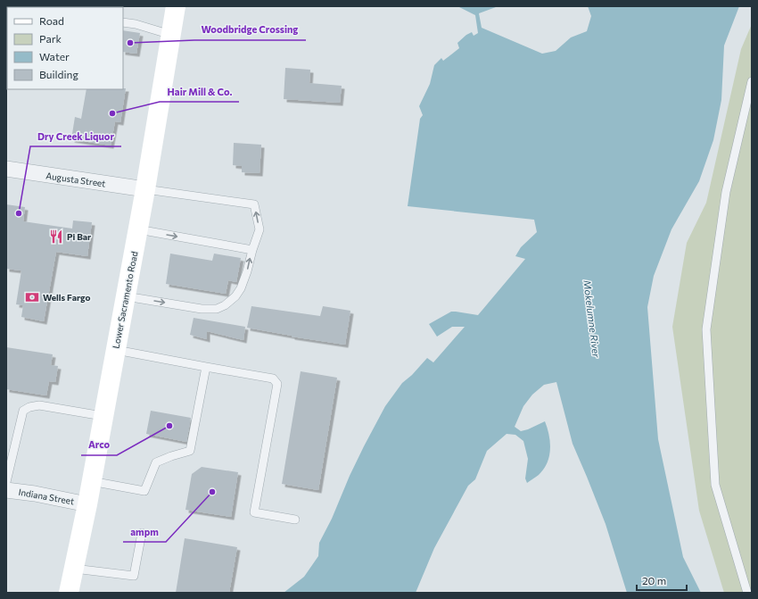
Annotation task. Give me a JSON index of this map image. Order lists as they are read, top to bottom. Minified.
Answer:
{"streets":{"main road":["Lower Sacramento Road"],"street":["Augusta Street","Indiana Street"]},"crossings":[["Augusta Street","Lower Sacramento Road"],["Lower Sacramento Road","Indiana Street"]],"water":["Mokelumne River"],"places":{"other":["Woodbridge Crossing","Hair Mill & Co.","Dry Creek Liquor","Arco","ampm"],"restaurant":["Pi Bar"],"bank":["Wells Fargo"]},"legend":["Road","Park","Water","Building"],"scale_bar":"20 m"}
